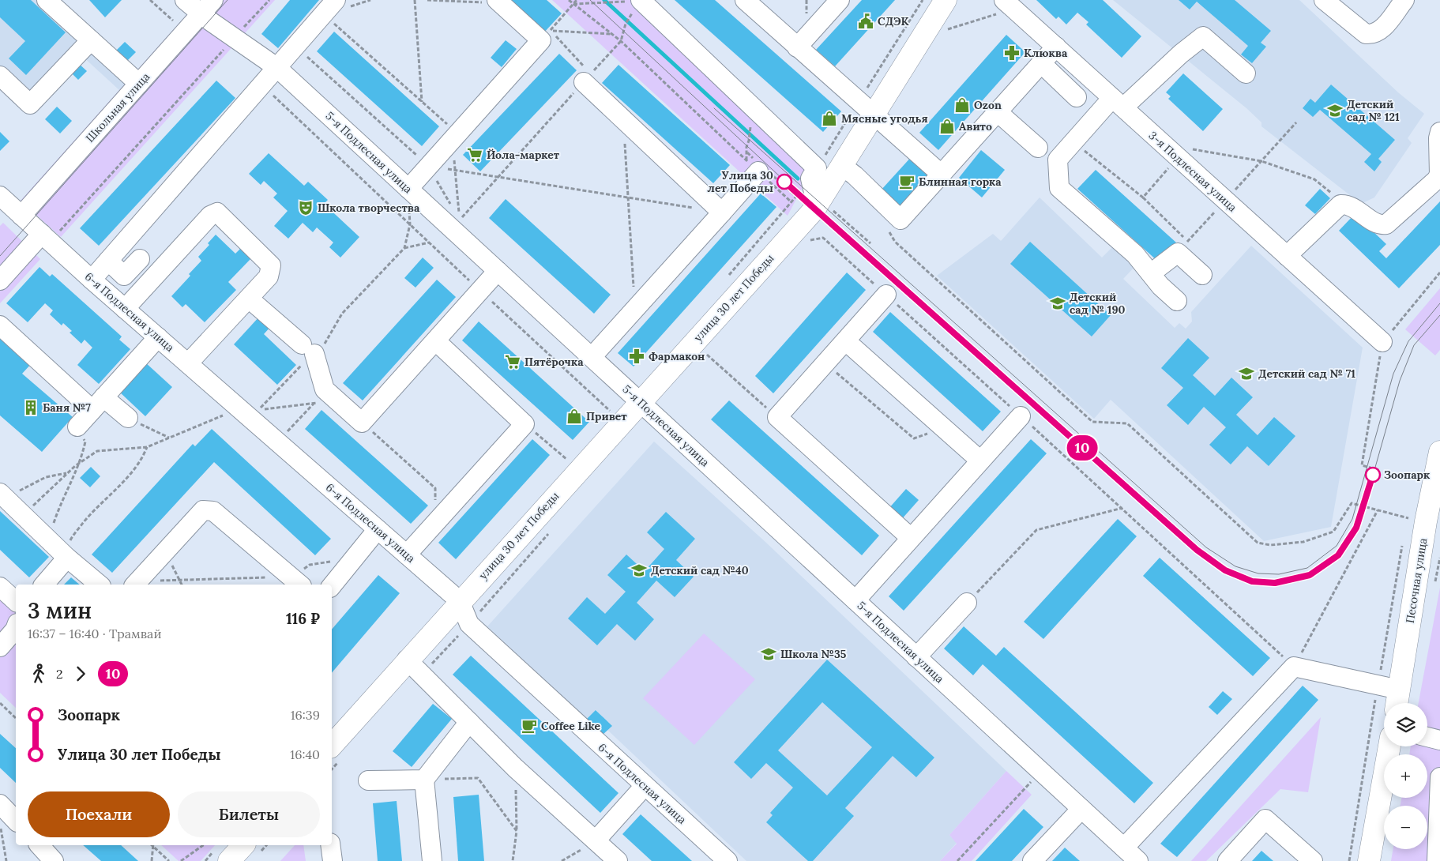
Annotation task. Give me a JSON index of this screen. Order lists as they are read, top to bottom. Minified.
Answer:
{"streets":{"main road":["улица 30 лет Победы","Песочная улица"],"street":["Школьная улица","5-я Подлесная улица","3-я Подлесная улица","6-я Подлесная улица"]},"crossings":[["Школьная улица","5-я Подлесная улица"],["Школьная улица","6-я Подлесная улица"],["5-я Подлесная улица","улица 30 лет Победы"],["улица 30 лет Победы","6-я Подлесная улица"]],"places":{"public building":["СДЭК"],"pharmacy":["Клюква","Фармакон"],"shop":["Ozon","Мясные угодья","Авито","Привет"],"school or university":["Детский сад № 121","Детский сад № 190","Детский сад № 71","Детский сад №40","Школа №35"],"supermarket":["Йола-маркет","Пятёрочка"],"other":["Улица 30 лет Победы","Зоопарк"],"cafe":["Блинная горка","Coffee Like"],"theatre":["Школа творчества"],"building":["Баня №7"]},"lines":["tram line 10"],"page":{"on_map":"10","heading":["3 мин","16:37 – 16:40 · Трамвай","116 ₽"],"legs":["2","10"],"list":[{"name":"Зоопарк","value":"16:39"},{"name":"Улица 30 лет Победы","value":"16:40"}],"map_buttons":["+","−"],"buttons":["Поехали","Билеты"]}}
